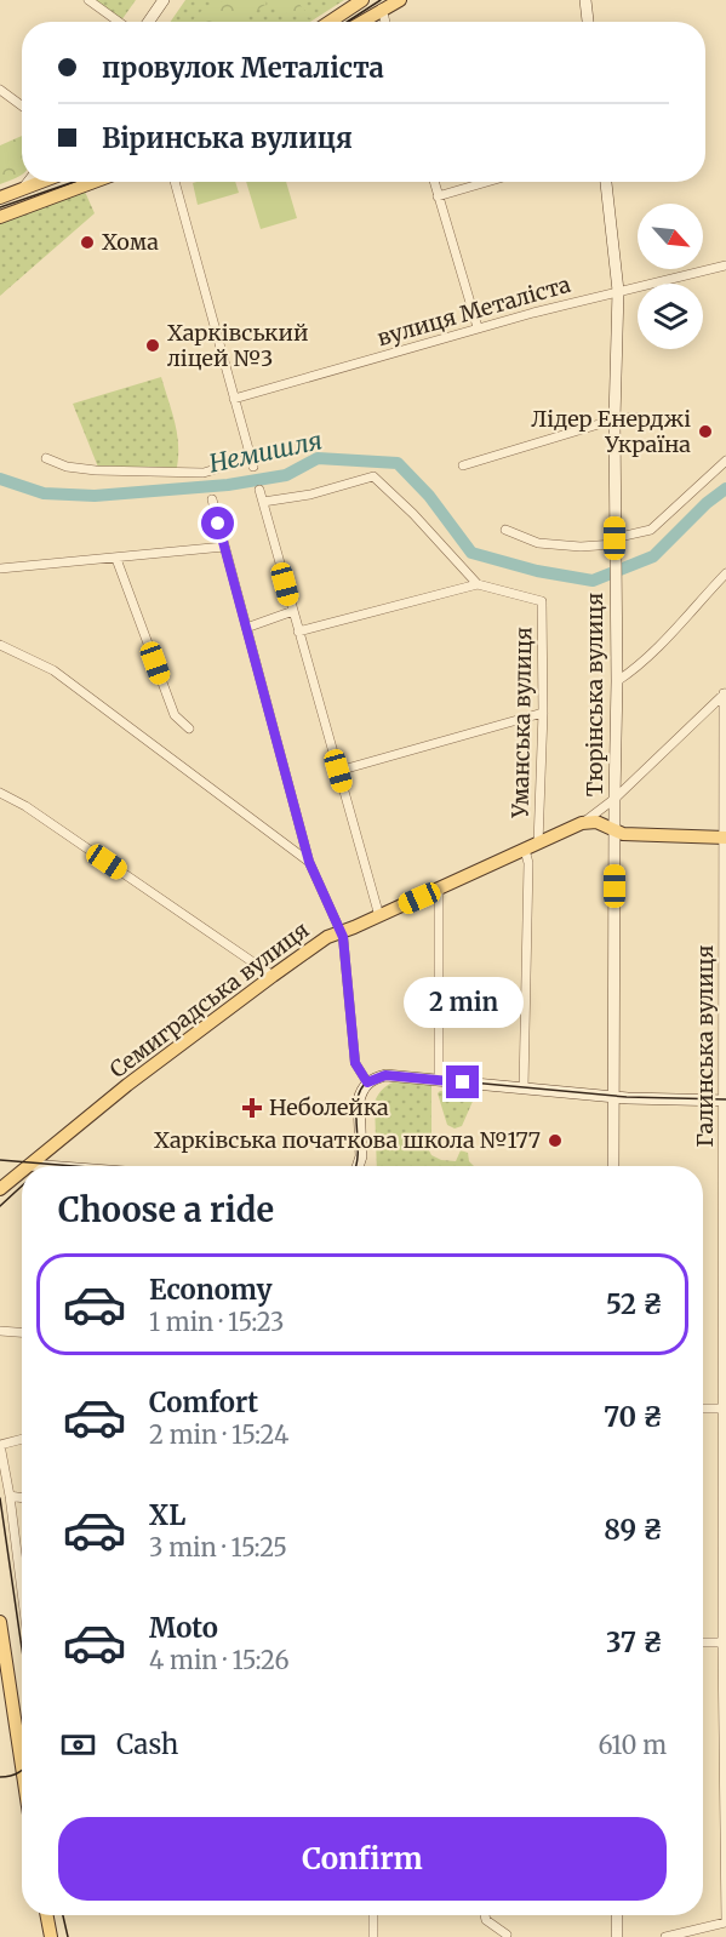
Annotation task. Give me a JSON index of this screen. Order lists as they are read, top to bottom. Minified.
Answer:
{"streets":{"main road":["Тюрінська вулиця","Семиградська вулиця"],"street":["вулиця Металіста","Уманська вулиця","Галинська вулиця"]},"crossings":[["вулиця Металіста","Тюрінська вулиця"],["Тюрінська вулиця","Семиградська вулиця"],["Уманська вулиця","Семиградська вулиця"],["Семиградська вулиця","Галинська вулиця"]],"water":["Немишля"],"places":{"other":["Хома","Харківський ліцей №3","Лідер Енерджі Україна","Харківська початкова школа №177"],"health":["Неболейка"]},"north":"bottom right","page":{"banner":["провулок Металіста","Віринська вулиця"],"bubble":"2 min","heading":"Choose a ride","list":[{"name":"Economy","note":"1 min · 15:23","value":"52 ₴"},{"name":"Comfort","note":"2 min · 15:24","value":"70 ₴"},{"name":"XL","note":"3 min · 15:25","value":"89 ₴"},{"name":"Moto","note":"4 min · 15:26","value":"37 ₴"}],"pay":["Cash","610 m"],"buttons":"Confirm"}}
